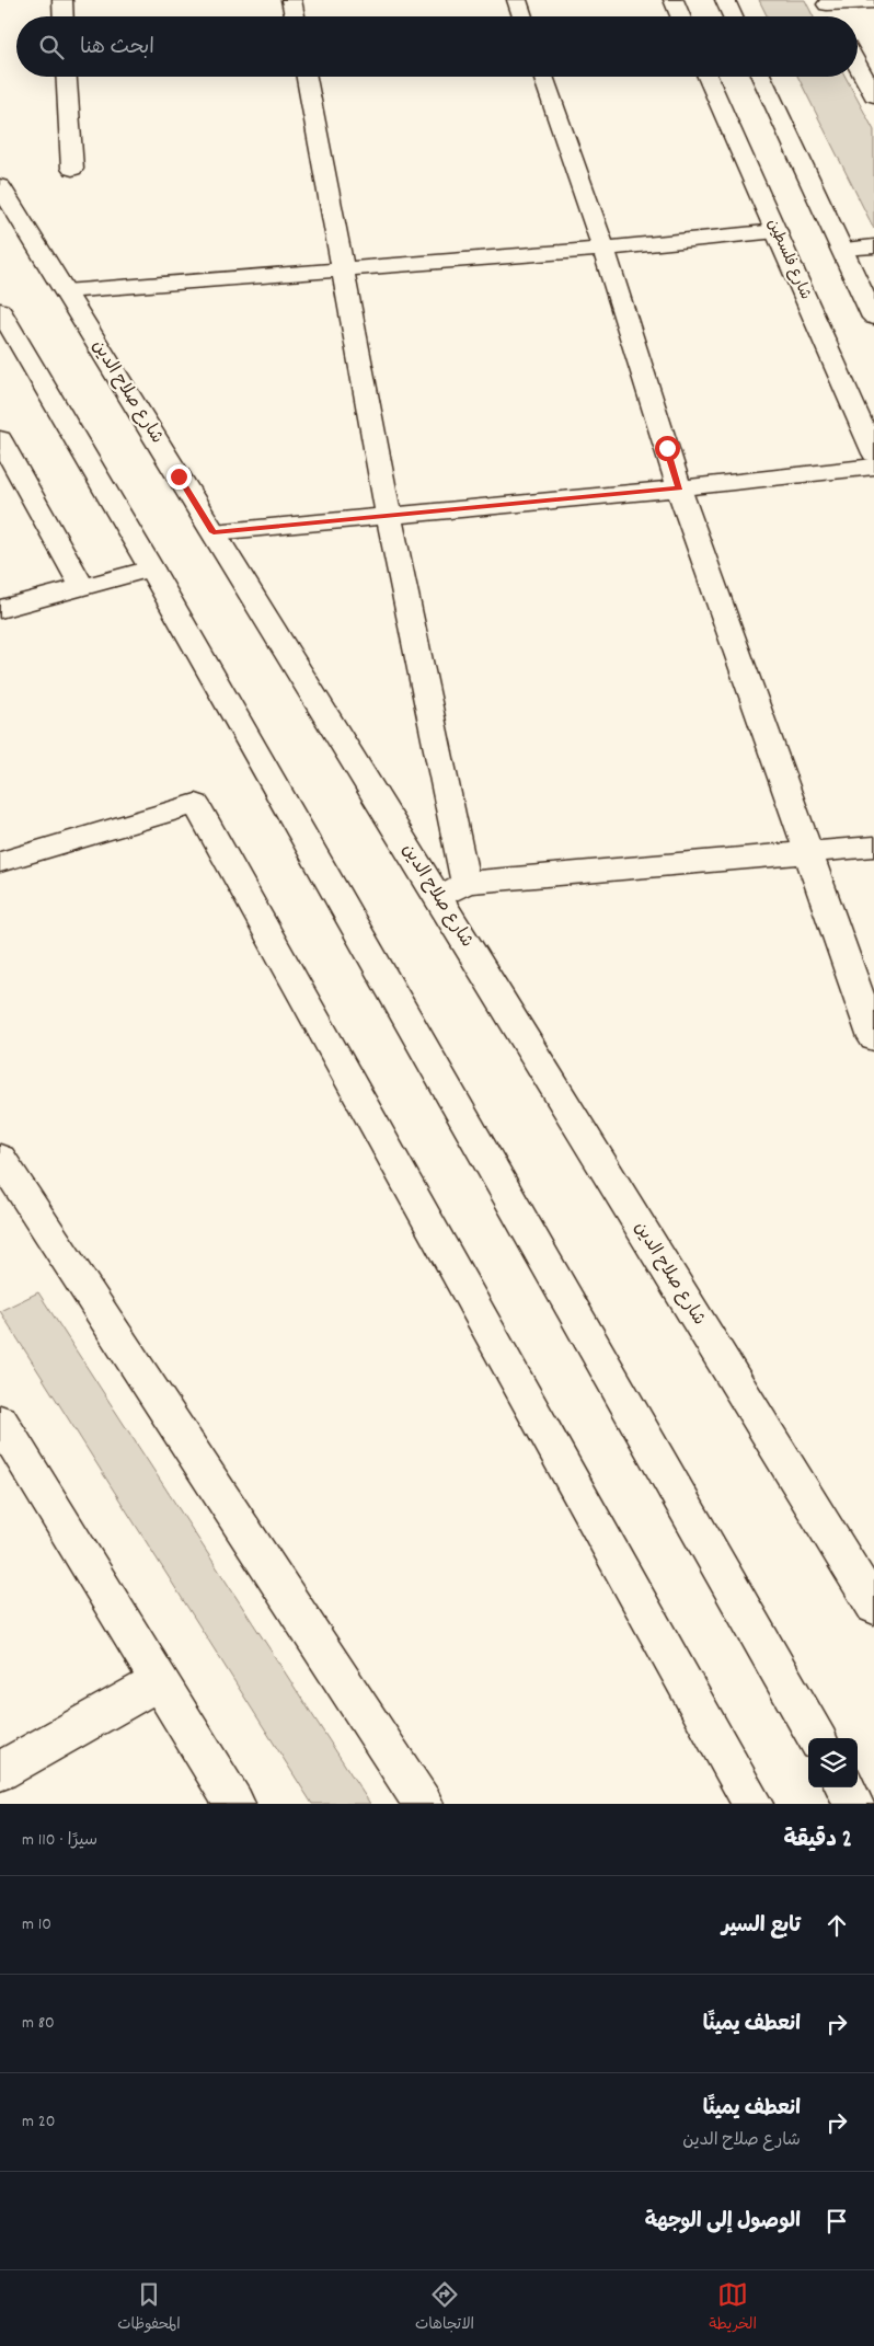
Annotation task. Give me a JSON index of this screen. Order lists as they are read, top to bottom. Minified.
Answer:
{"streets":{"street":["شارع فلسطين","شارع صلاح الدين"]},"page":{"search":"ابحث هنا","heading":["2 دقيقة","سيرًا · 110 m"],"list":[["تابع السير","10 m"],["انعطف يمينًا","80 m"],["انعطف يمينًا","شارع صلاح الدين","20 m"],"الوصول إلى الوجهة"],"nav":["الخريطة","الاتجاهات","المحفوظات"]}}
